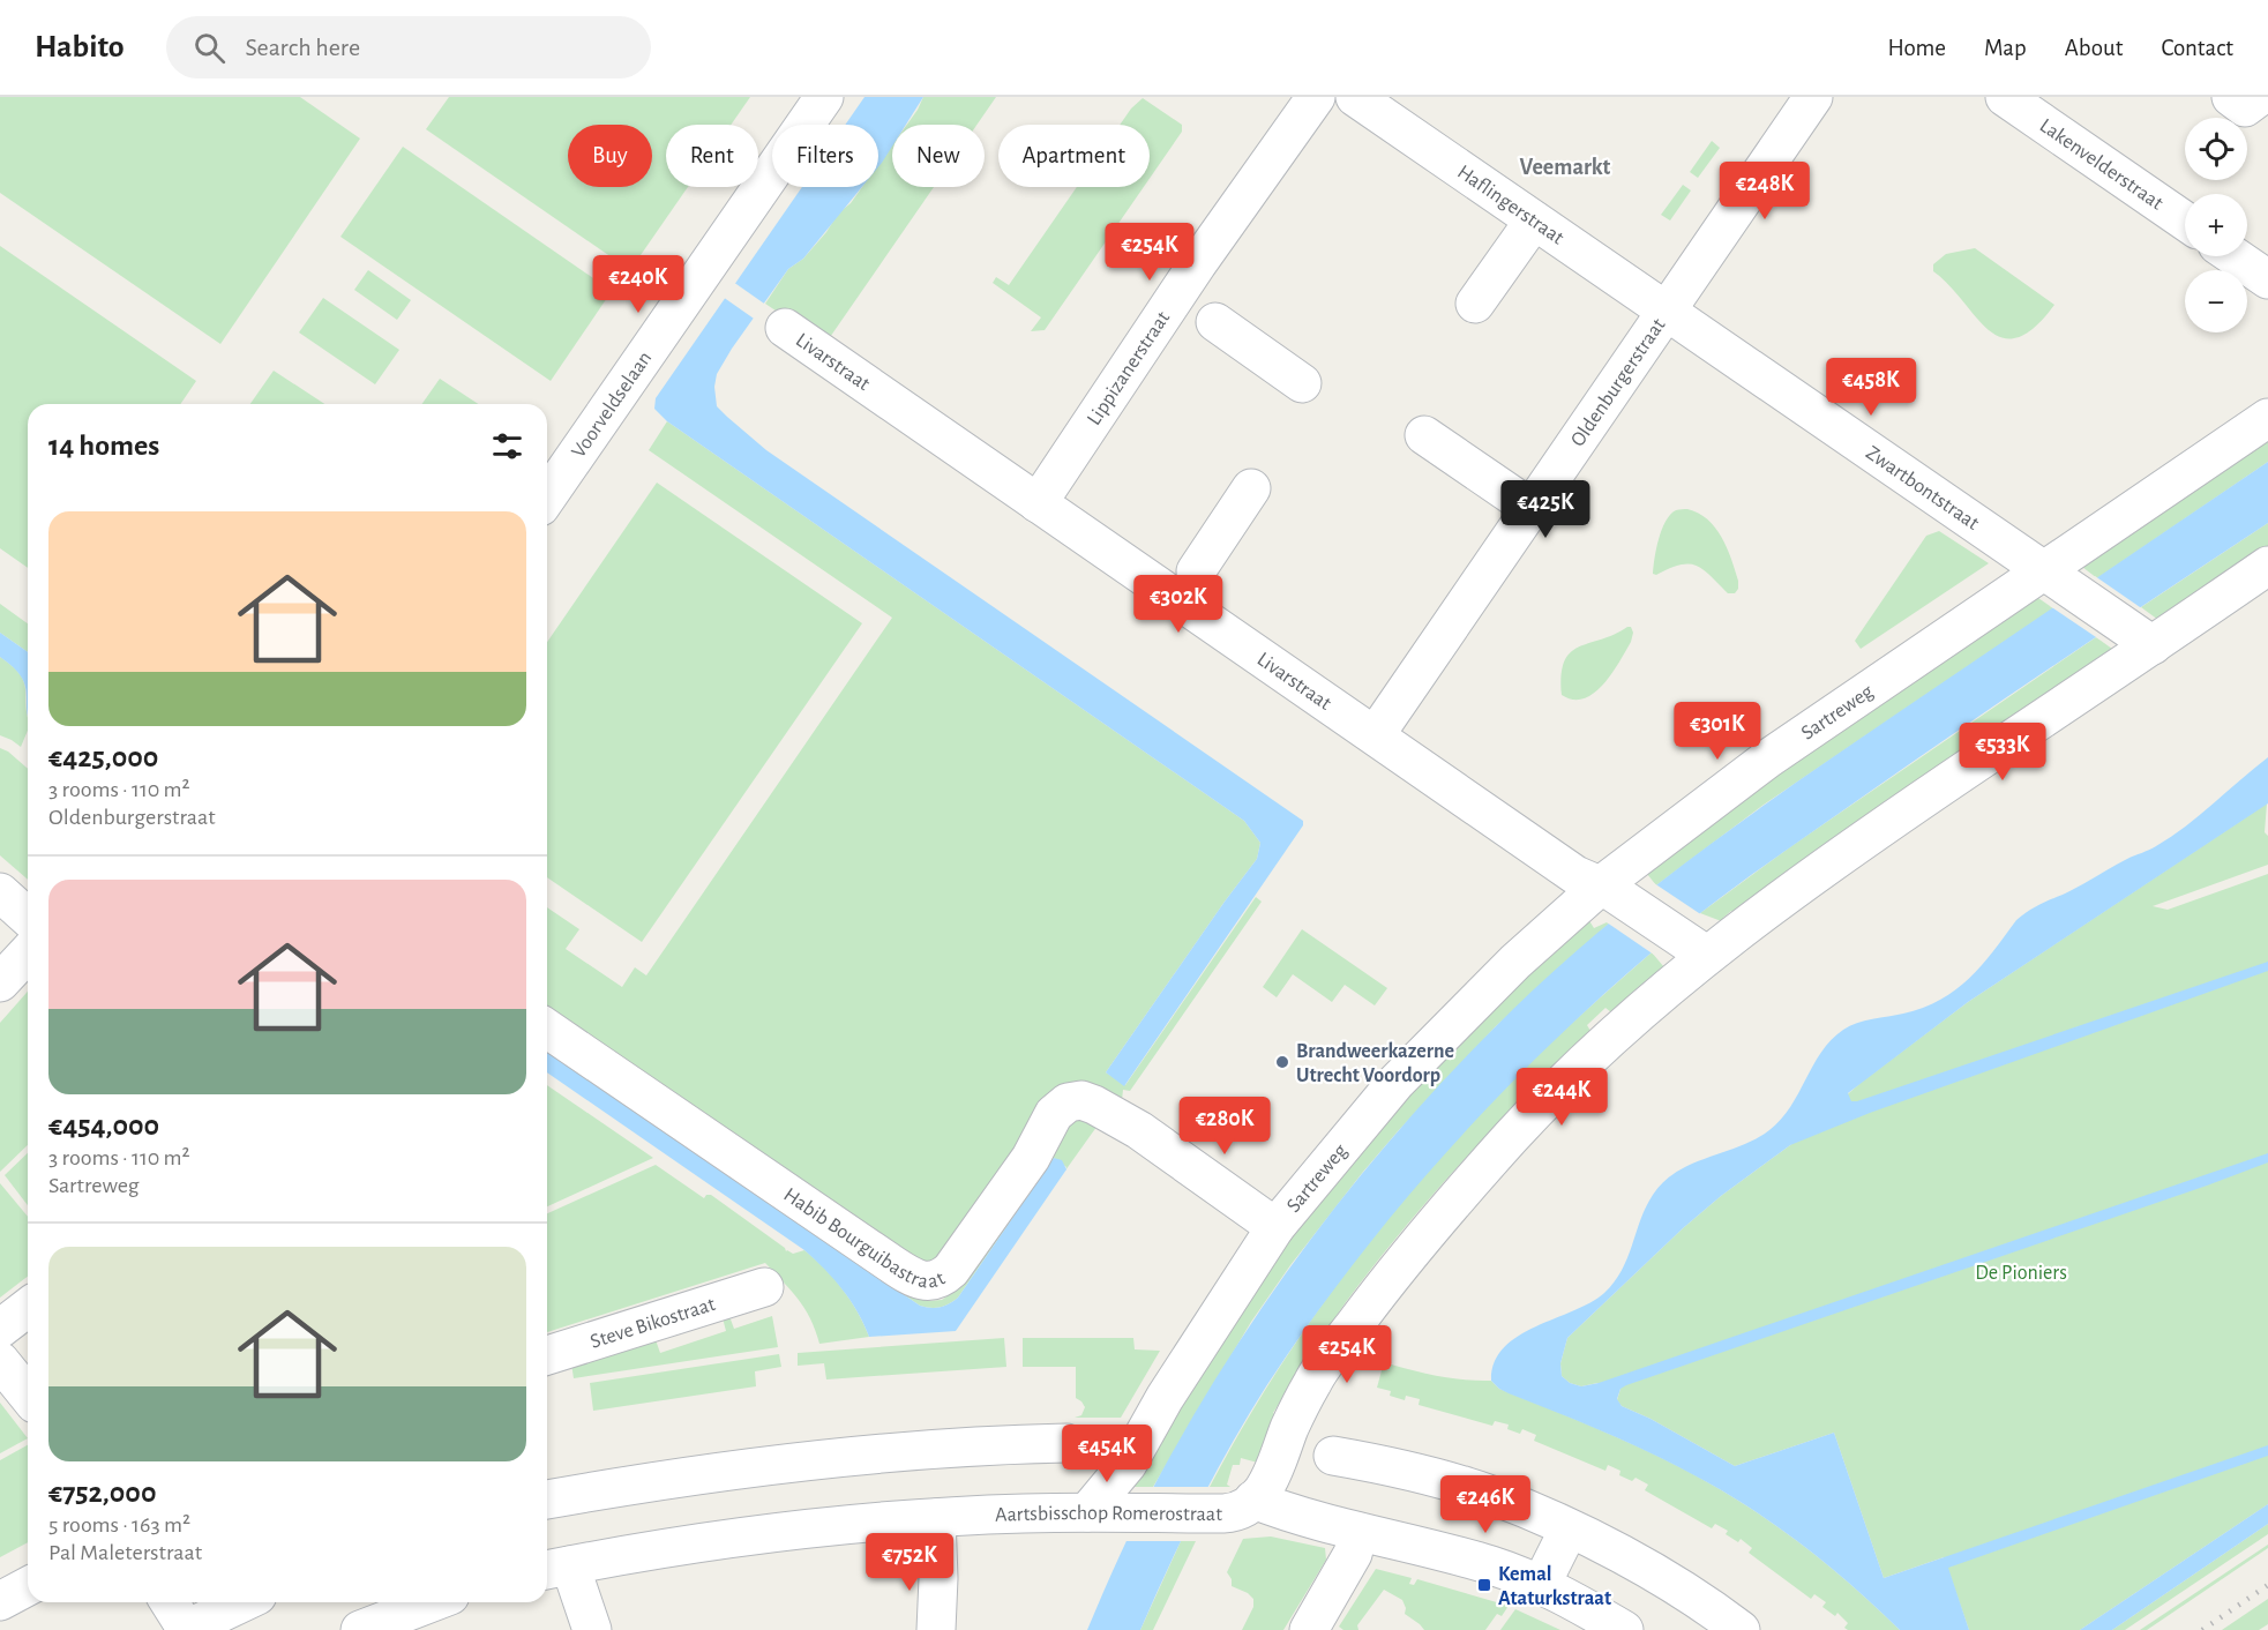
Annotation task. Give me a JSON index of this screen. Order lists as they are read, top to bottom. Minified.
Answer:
{"streets":{"street":["Lakenvelderstraat","Haflingerstraat","Livarstraat","Lippizanerstraat","Oldenburgerstraat","Voorveldselaan","Zwartbontstraat","Sartreweg","Habib Bourguibastraat","Steve Bikostraat","Aartsbisschop Romerostraat"]},"crossings":[["Haflingerstraat","Oldenburgerstraat"],["Haflingerstraat","Zwartbontstraat"],["Livarstraat","Lippizanerstraat"],["Livarstraat","Oldenburgerstraat"],["Livarstraat","Sartreweg"],["Oldenburgerstraat","Zwartbontstraat"],["Zwartbontstraat","Sartreweg"],["Sartreweg","Habib Bourguibastraat"],["Sartreweg","Aartsbisschop Romerostraat"]],"districts":["Veemarkt"],"parks":["De Pioniers"],"places":{"other":["Brandweerkazerne Utrecht Voordorp"],"transit":["Kemal Ataturkstraat"]},"page":{"header":"Habito","search":"Search here","nav":["Home","Map","About","Contact"],"map_buttons":["+","−"],"chip":["Buy","Rent","Filters","New","Apartment"],"price":["€248K","€254K","€240K","€458K","€425K","€302K","€301K","€533K","€244K","€280K","€254K","€454K","€246K","€752K"],"heading":"14 homes","list":[{"name":"€425,000","note":"3 rooms · 110 m² · Oldenburgerstraat"},{"name":"€454,000","note":"3 rooms · 110 m² · Sartreweg"},{"name":"€752,000","note":"5 rooms · 163 m² · Pal Maleterstraat"}]}}
